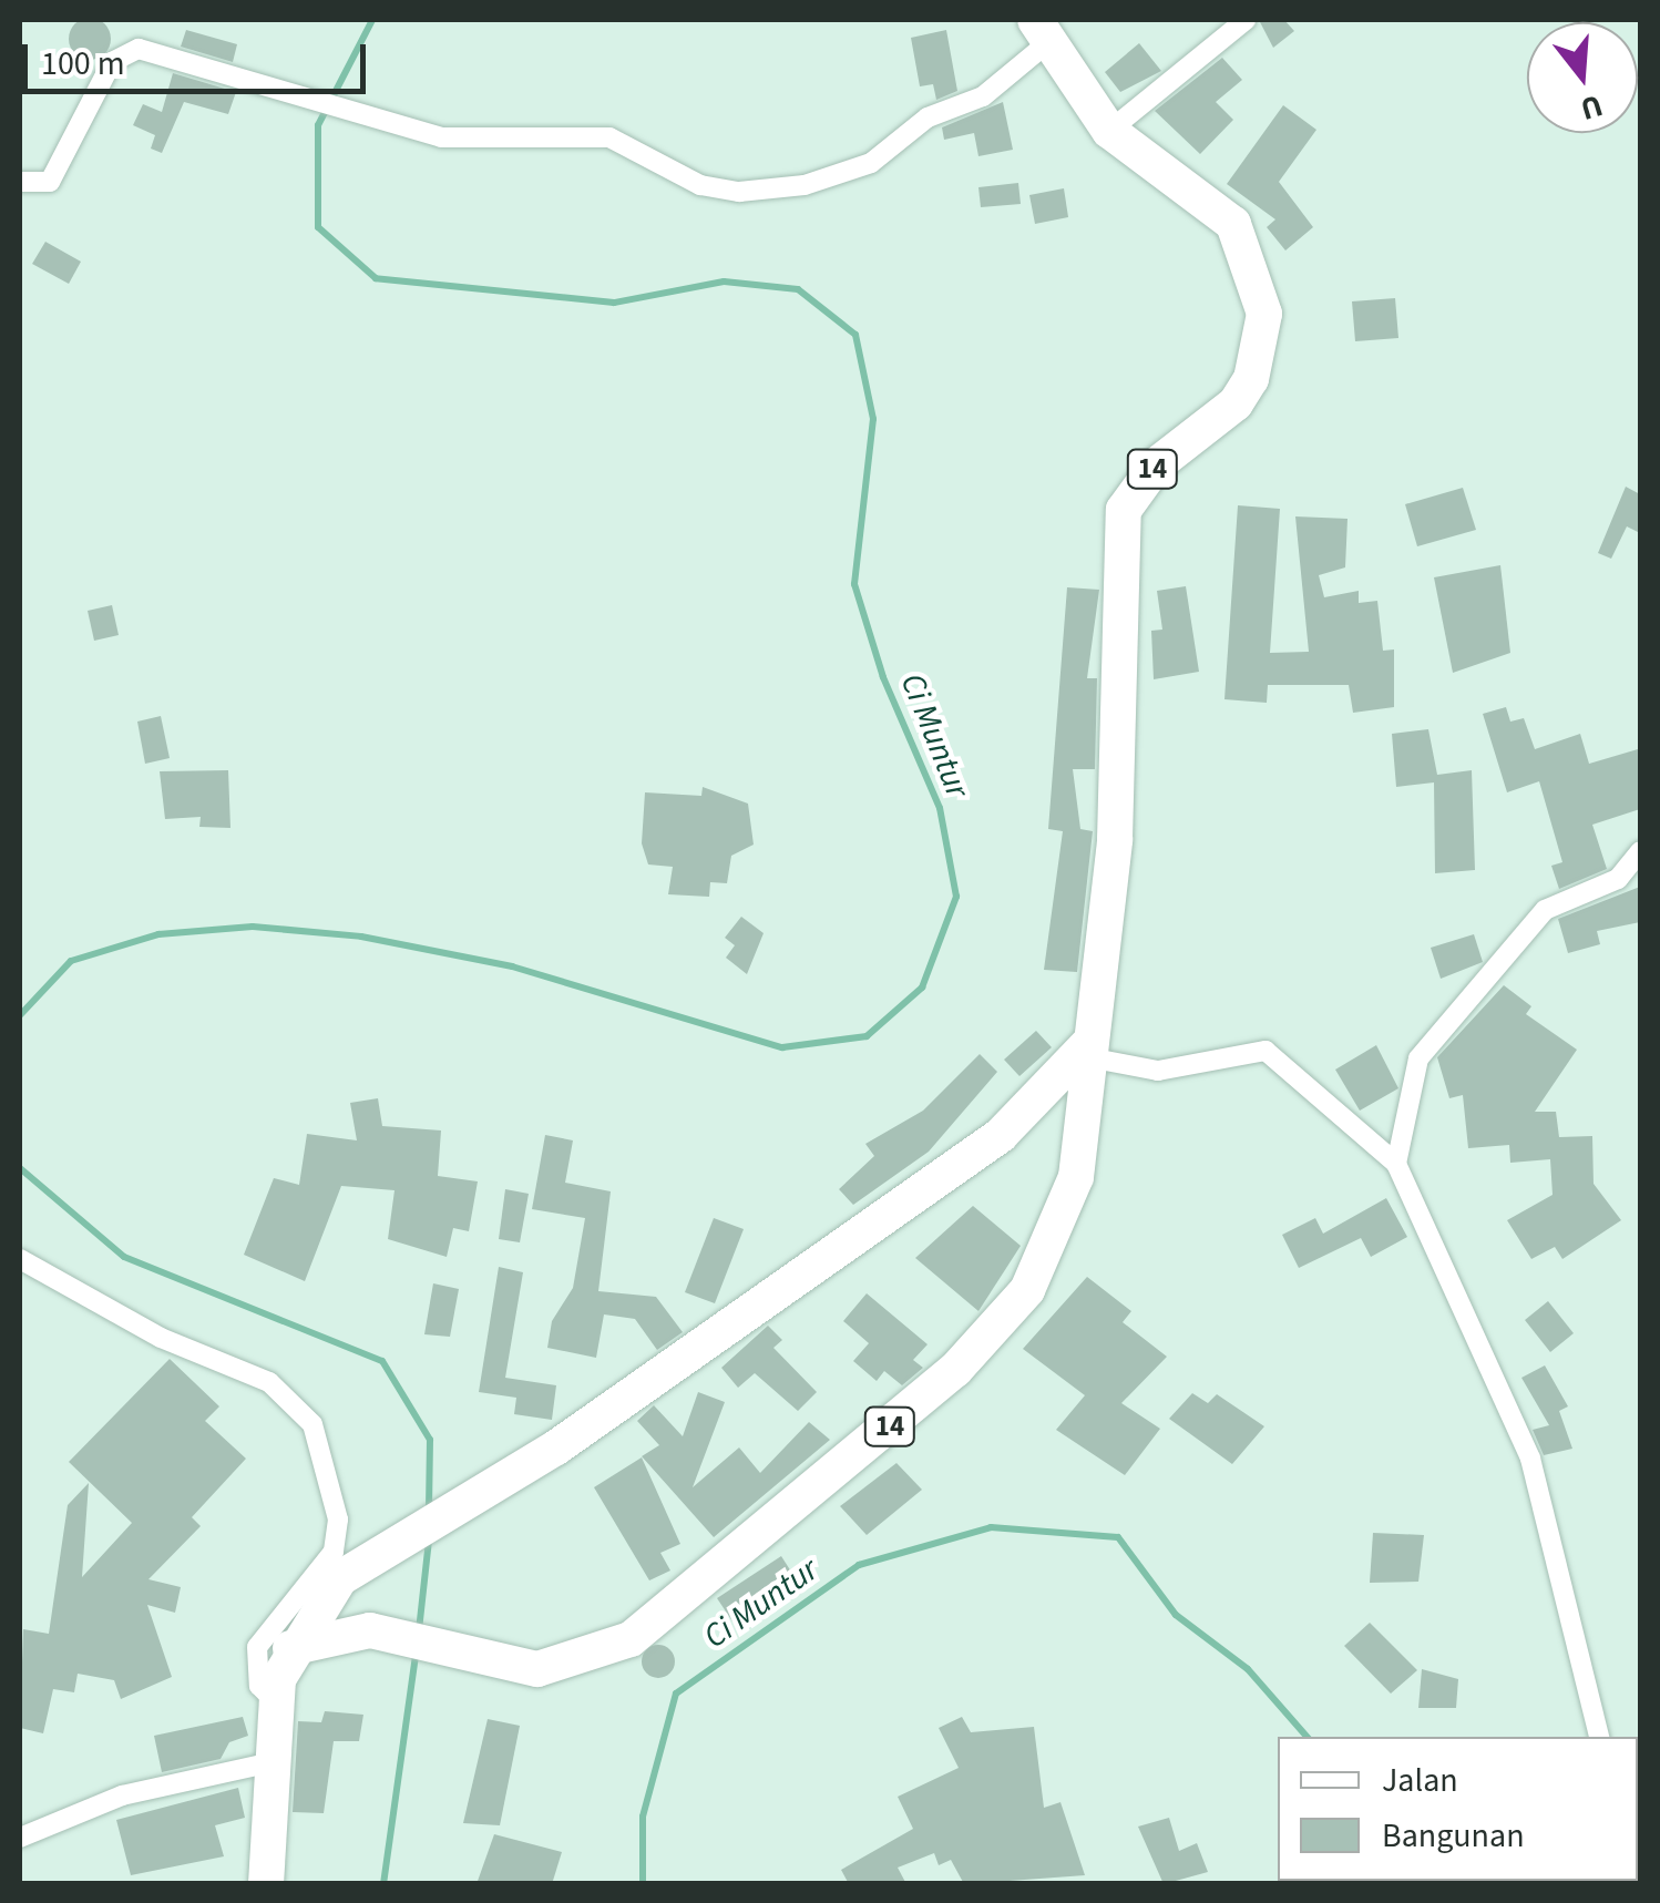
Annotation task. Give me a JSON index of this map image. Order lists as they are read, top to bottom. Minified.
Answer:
{"streets":{"highway":["14"]},"water":["Ci Muntur"],"legend":["Jalan","Bangunan"],"scale_bar":"100 m","north":"bottom"}
